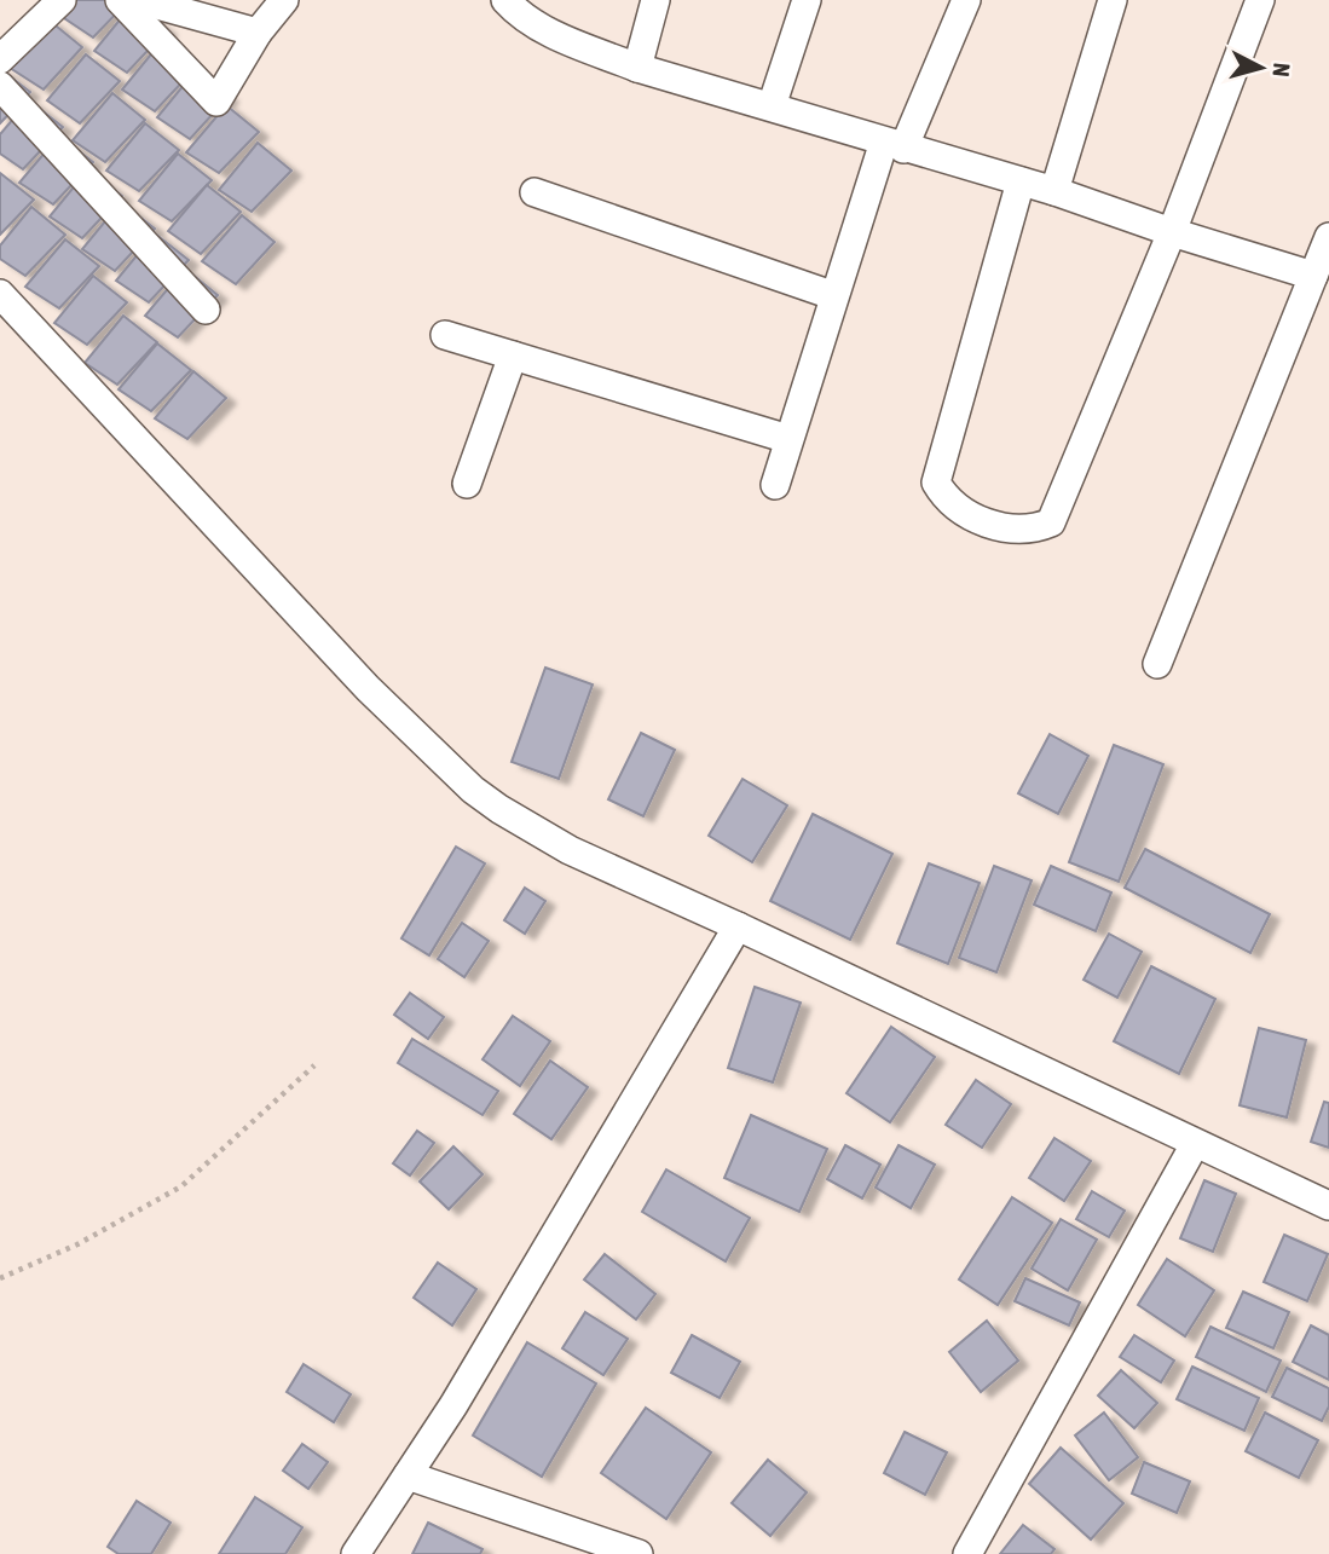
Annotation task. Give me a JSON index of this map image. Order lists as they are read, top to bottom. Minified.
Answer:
{"north":"right"}
